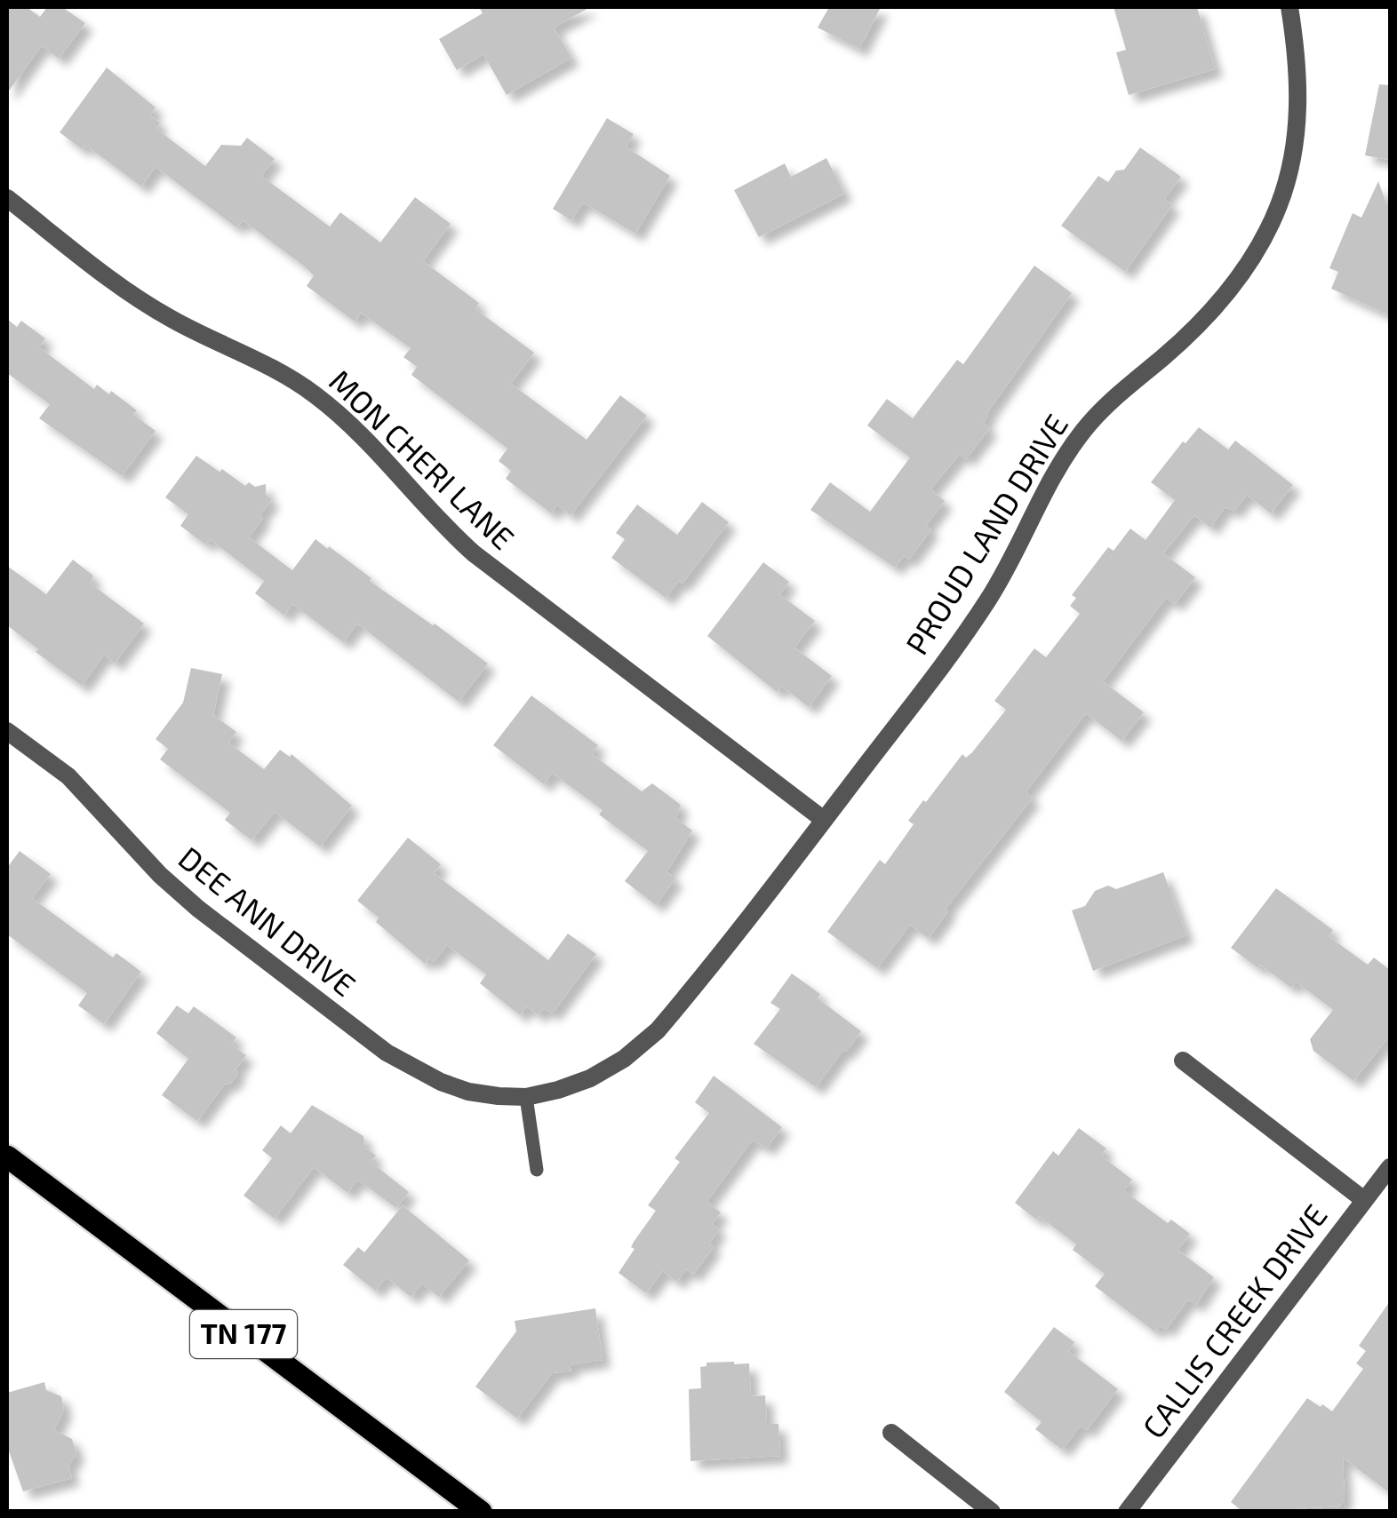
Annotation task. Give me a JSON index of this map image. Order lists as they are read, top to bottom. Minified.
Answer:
{"streets":{"main road":["TN 177"],"street":["MON CHERI LANE","PROUD LAND DRIVE","DEE ANN DRIVE","CALLIS CREEK DRIVE"]},"crossings":[["MON CHERI LANE","PROUD LAND DRIVE"],["PROUD LAND DRIVE","DEE ANN DRIVE"]]}
